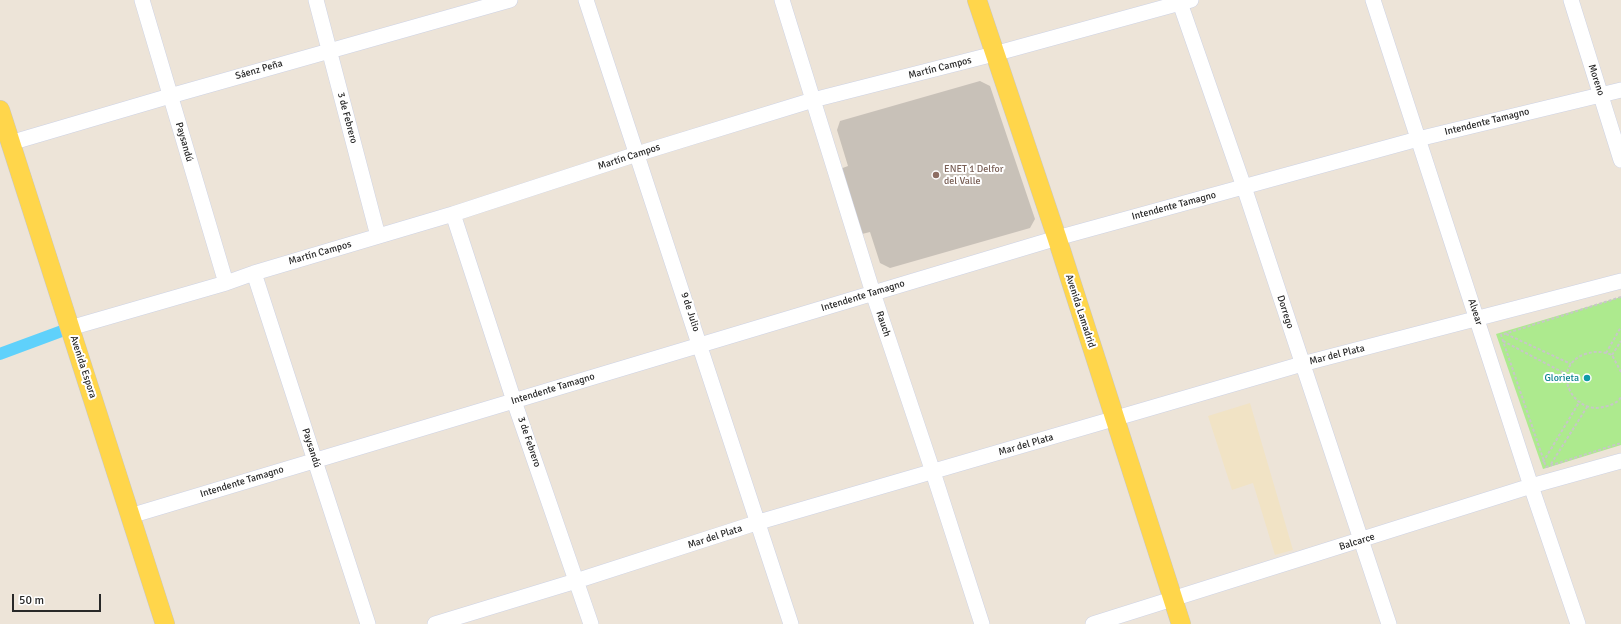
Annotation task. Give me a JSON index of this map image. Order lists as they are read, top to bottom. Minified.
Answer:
{"streets":{"main road":["Avenida Lamadrid","Avenida Espora"],"street":["Martín Campos","Sáenz Peña","Moreno","3 de Febrero","Intendente Tamagno","Paysandú","9 de Julio","Dorrego","Alvear","Rauch","Mar del Plata","Balcarce"]},"crossings":[["Martín Campos","3 de Febrero"],["Martín Campos","Paysandú"],["Martín Campos","Avenida Lamadrid"],["Martín Campos","9 de Julio"],["Martín Campos","Dorrego"],["Martín Campos","Rauch"],["Martín Campos","Avenida Espora"],["Sáenz Peña","3 de Febrero"],["Sáenz Peña","Paysandú"],["Sáenz Peña","Avenida Espora"],["Moreno","Intendente Tamagno"],["3 de Febrero","Intendente Tamagno"],["3 de Febrero","Mar del Plata"],["Intendente Tamagno","Paysandú"],["Intendente Tamagno","Avenida Lamadrid"],["Intendente Tamagno","9 de Julio"],["Intendente Tamagno","Dorrego"],["Intendente Tamagno","Alvear"],["Intendente Tamagno","Rauch"],["Intendente Tamagno","Avenida Espora"],["Avenida Lamadrid","Mar del Plata"],["Avenida Lamadrid","Balcarce"],["9 de Julio","Mar del Plata"],["Dorrego","Mar del Plata"],["Dorrego","Balcarce"],["Alvear","Mar del Plata"],["Alvear","Balcarce"],["Rauch","Mar del Plata"]],"places":["ENET 1 Delfor del Valle","Glorieta"],"scale_bar":"50 m"}
